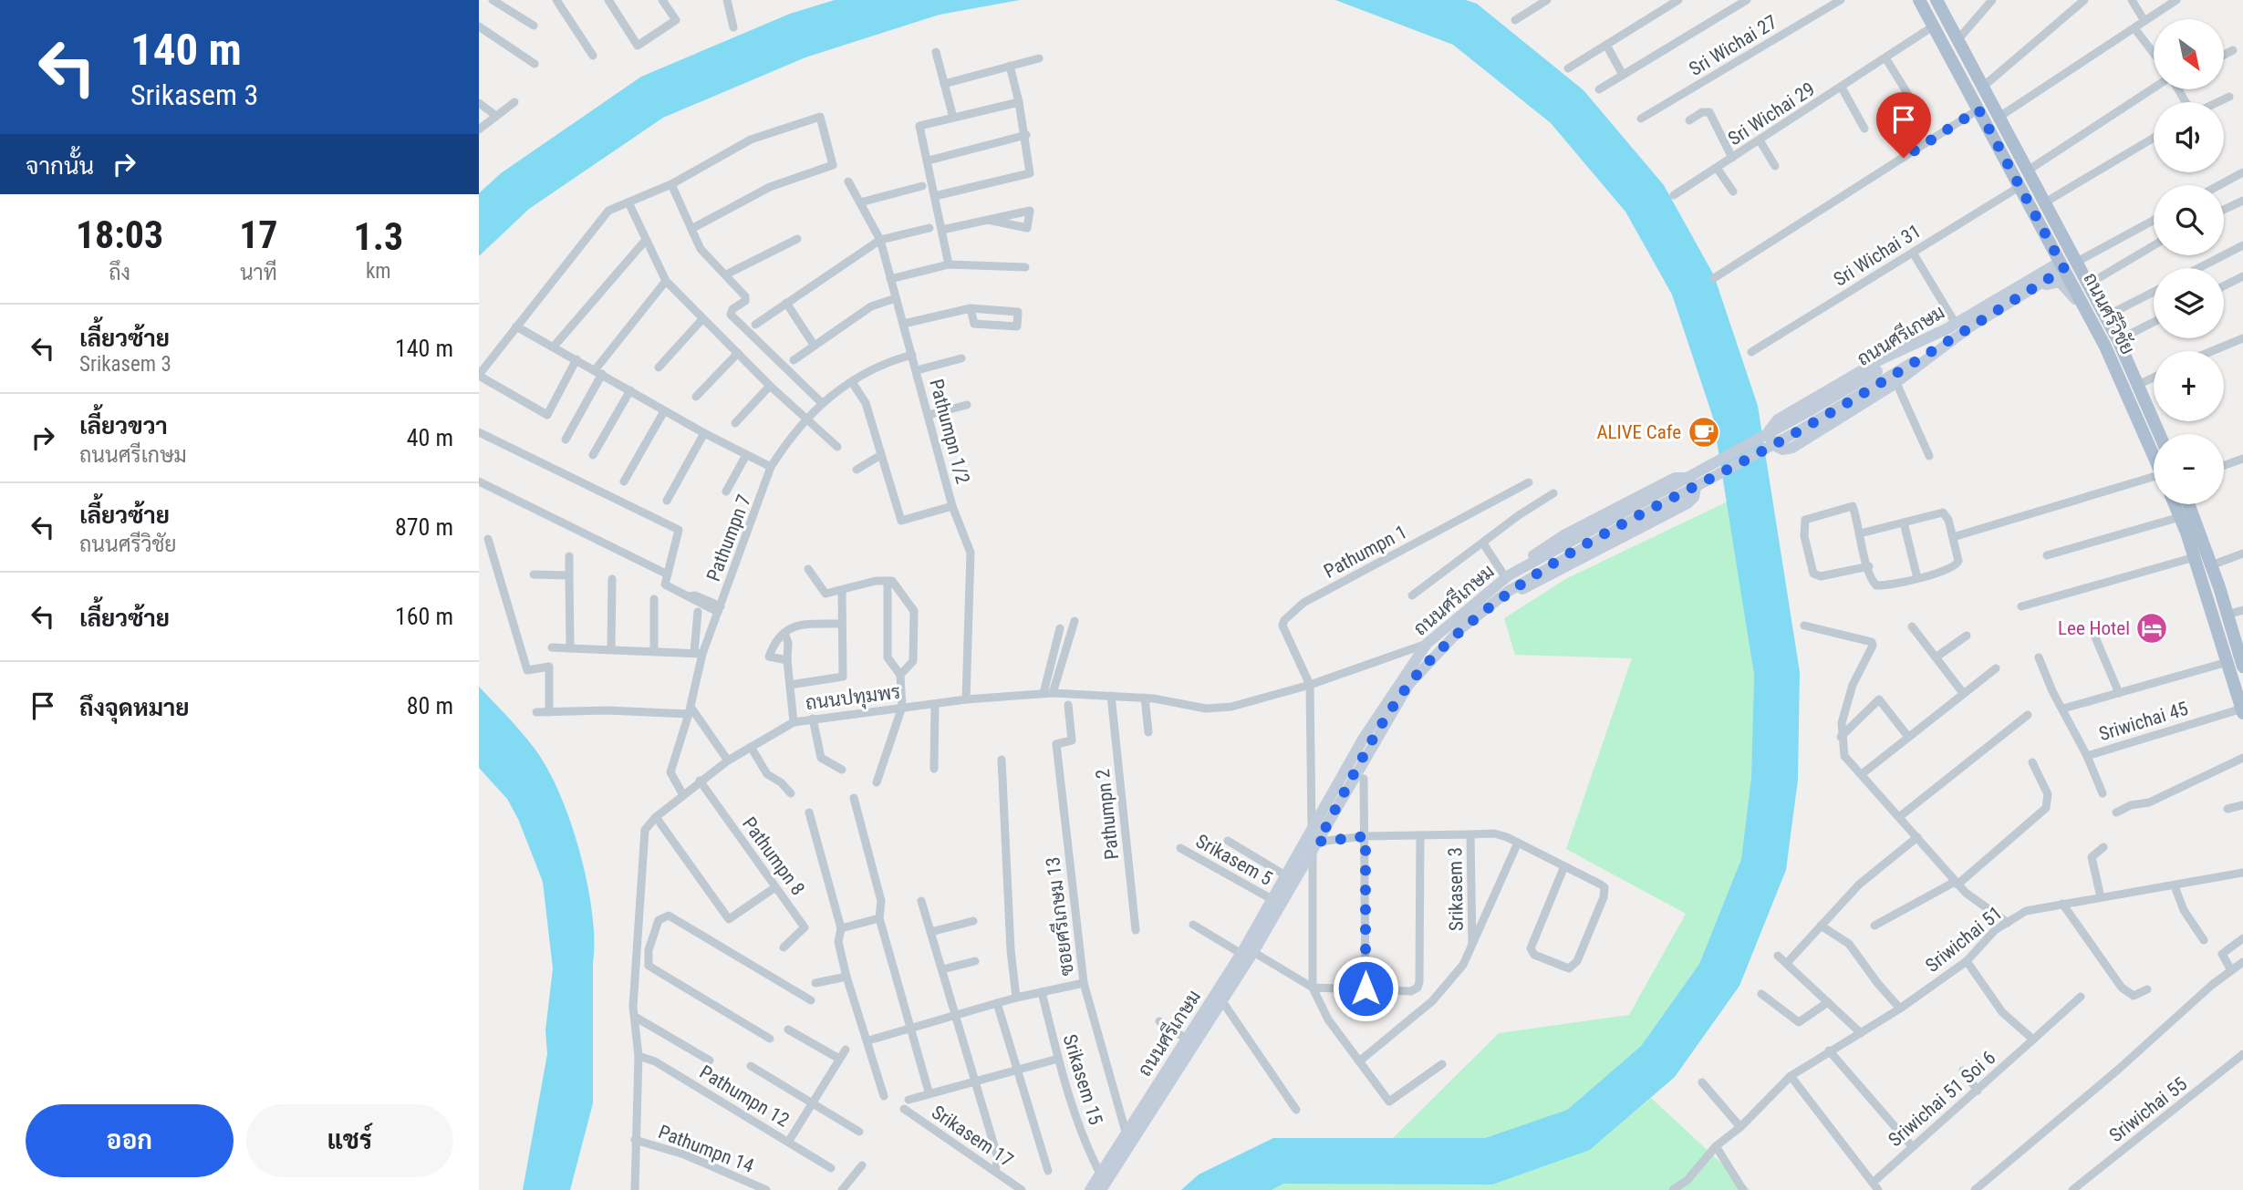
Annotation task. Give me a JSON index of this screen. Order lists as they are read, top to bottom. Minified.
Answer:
{"streets":{"main road":["ถนนศรีวิชัย","ถนนศรีเกษม"],"street":["Sri Wichai 27","Sri Wichai 29","Sri Wichai 31","Pathumpn 1/2","Pathumpn 7","Pathumpn 1","ถนนปทุมพร","Sriwichai 45","Pathumpn 2","Pathumpn 8","Srikasem 5","Srikasem 3","ซอยศรีเกษม 13","Sriwichai 51","Srikasem 15","Pathumpn 12","Sriwichai 51 Soi 6","Sriwichai 55","Srikasem 17","Pathumpn 14"]},"crossings":[["Sri Wichai 29","ถนนศรีวิชัย"],["Sri Wichai 31","ถนนศรีวิชัย"],["ถนนศรีวิชัย","ถนนศรีเกษม"],["ถนนศรีเกษม","ถนนปทุมพร"],["ถนนศรีเกษม","Srikasem 5"],["ถนนศรีเกษม","Srikasem 3"],["ถนนศรีเกษม","ซอยศรีเกษม 13"],["ถนนศรีเกษม","Srikasem 15"],["Pathumpn 1/2","Pathumpn 7"],["Pathumpn 1/2","ถนนปทุมพร"],["Pathumpn 7","ถนนปทุมพร"],["Pathumpn 1","ถนนปทุมพร"],["ถนนปทุมพร","Pathumpn 2"],["ถนนปทุมพร","Pathumpn 8"],["ถนนปทุมพร","Pathumpn 12"],["ถนนปทุมพร","Pathumpn 14"]],"places":{"cafe":["ALIVE Cafe"],"hotel":["Lee Hotel"]},"north":"bottom right","page":{"turn":["140 m","Srikasem 3"],"map_buttons":["+","−"],"then":"จากนั้น","eta":["18:03","ถึง","17","นาที","1.3","km"],"list":[{"name":"เลี้ยวซ้าย","note":"Srikasem 3","value":"140 m"},{"name":"เลี้ยวขวา","note":"ถนนศรีเกษม","value":"40 m"},{"name":"เลี้ยวซ้าย","note":"ถนนศรีวิชัย","value":"870 m"},{"name":"เลี้ยวซ้าย","value":"160 m"},{"name":"ถึงจุดหมาย","value":"80 m"}],"buttons":["ออก","แชร์"]}}
